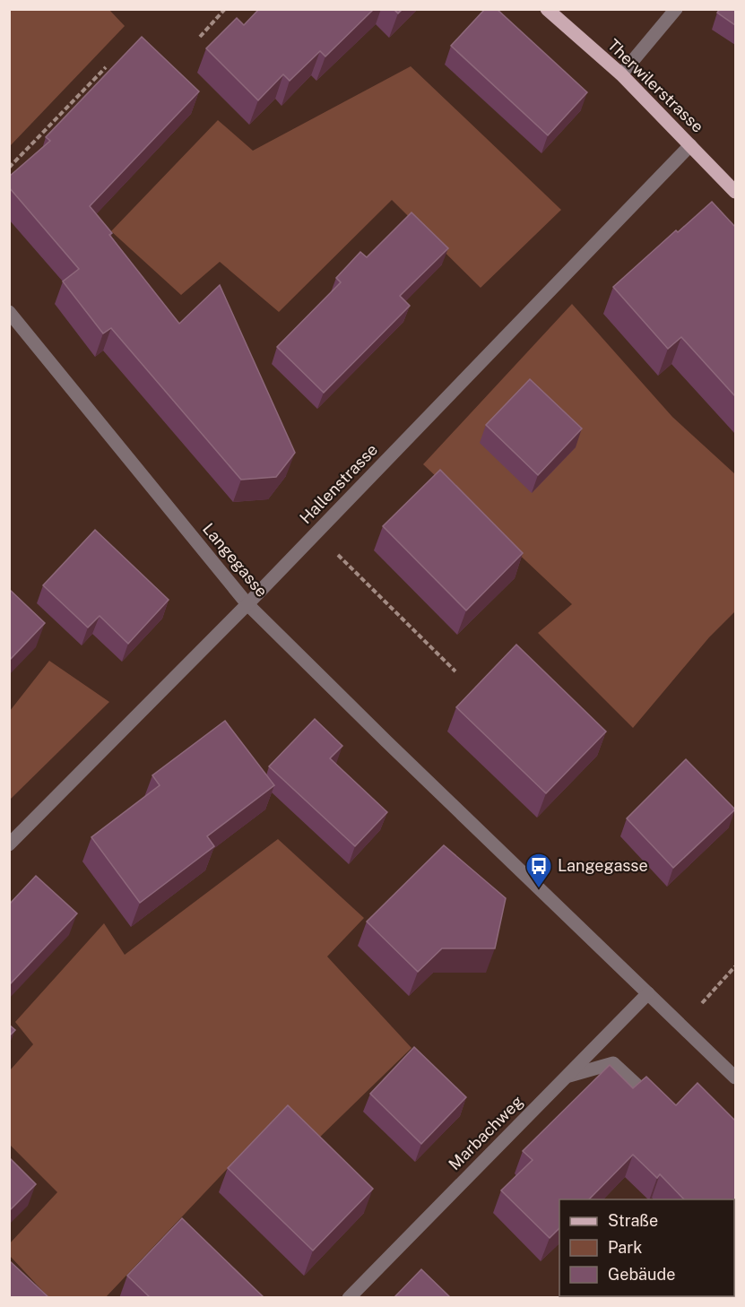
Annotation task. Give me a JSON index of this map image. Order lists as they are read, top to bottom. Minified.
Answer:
{"streets":{"main road":["Therwilerstrasse"],"street":["Hallenstrasse","Langegasse","Marbachweg"]},"crossings":[["Therwilerstrasse","Hallenstrasse"],["Hallenstrasse","Langegasse"],["Langegasse","Marbachweg"]],"places":{"bus stop":["Langegasse"]},"legend":["Straße","Park","Gebäude"]}
